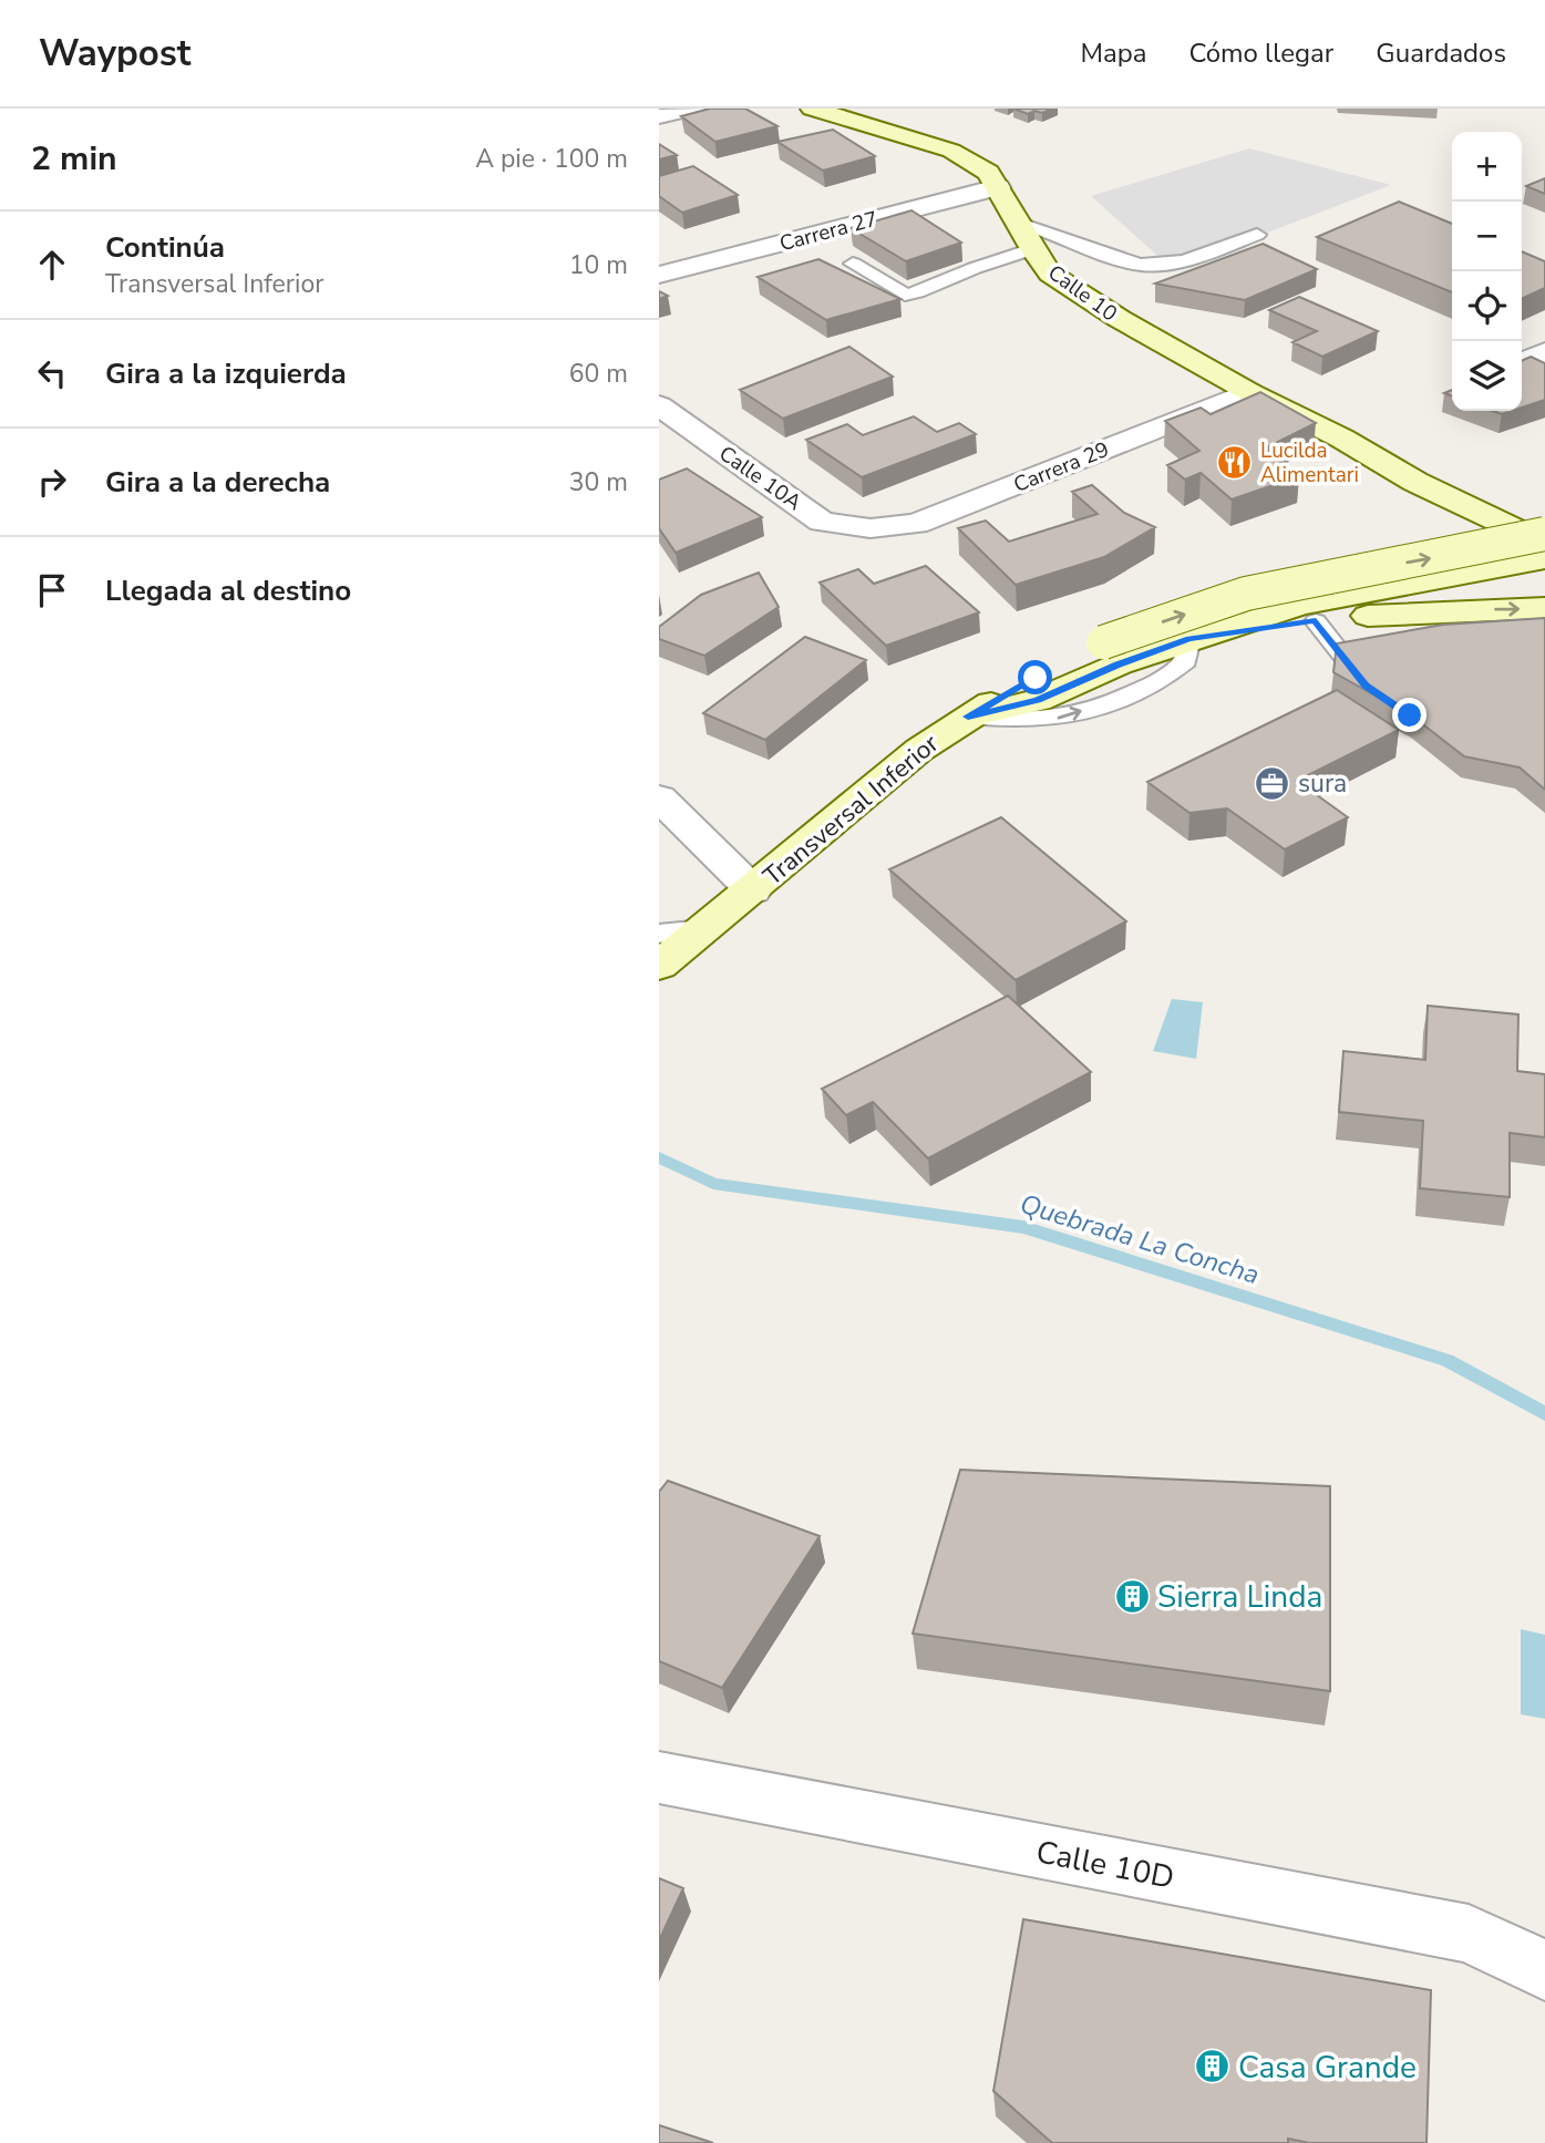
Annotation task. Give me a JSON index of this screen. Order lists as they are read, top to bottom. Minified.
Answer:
{"streets":{"main road":["Calle 10","Transversal Inferior"],"street":["Carrera 27","Carrera 29","Calle 10A","Calle 10D"]},"crossings":[["Carrera 27","Calle 10"],["Calle 10","Carrera 29"],["Carrera 29","Calle 10A"]],"water":["Quebrada La Concha"],"places":{"restaurant":["Lucilda Alimentari"],"office":["sura"],"building":["Sierra Linda","Casa Grande"]},"page":{"header":"Waypost","nav":["Mapa","Cómo llegar","Guardados"],"heading":["2 min","A pie · 100 m"],"map_buttons":["+","−"],"list":[["Continúa","Transversal Inferior","10 m"],["Gira a la izquierda","60 m"],["Gira a la derecha","30 m"],"Llegada al destino"]}}
